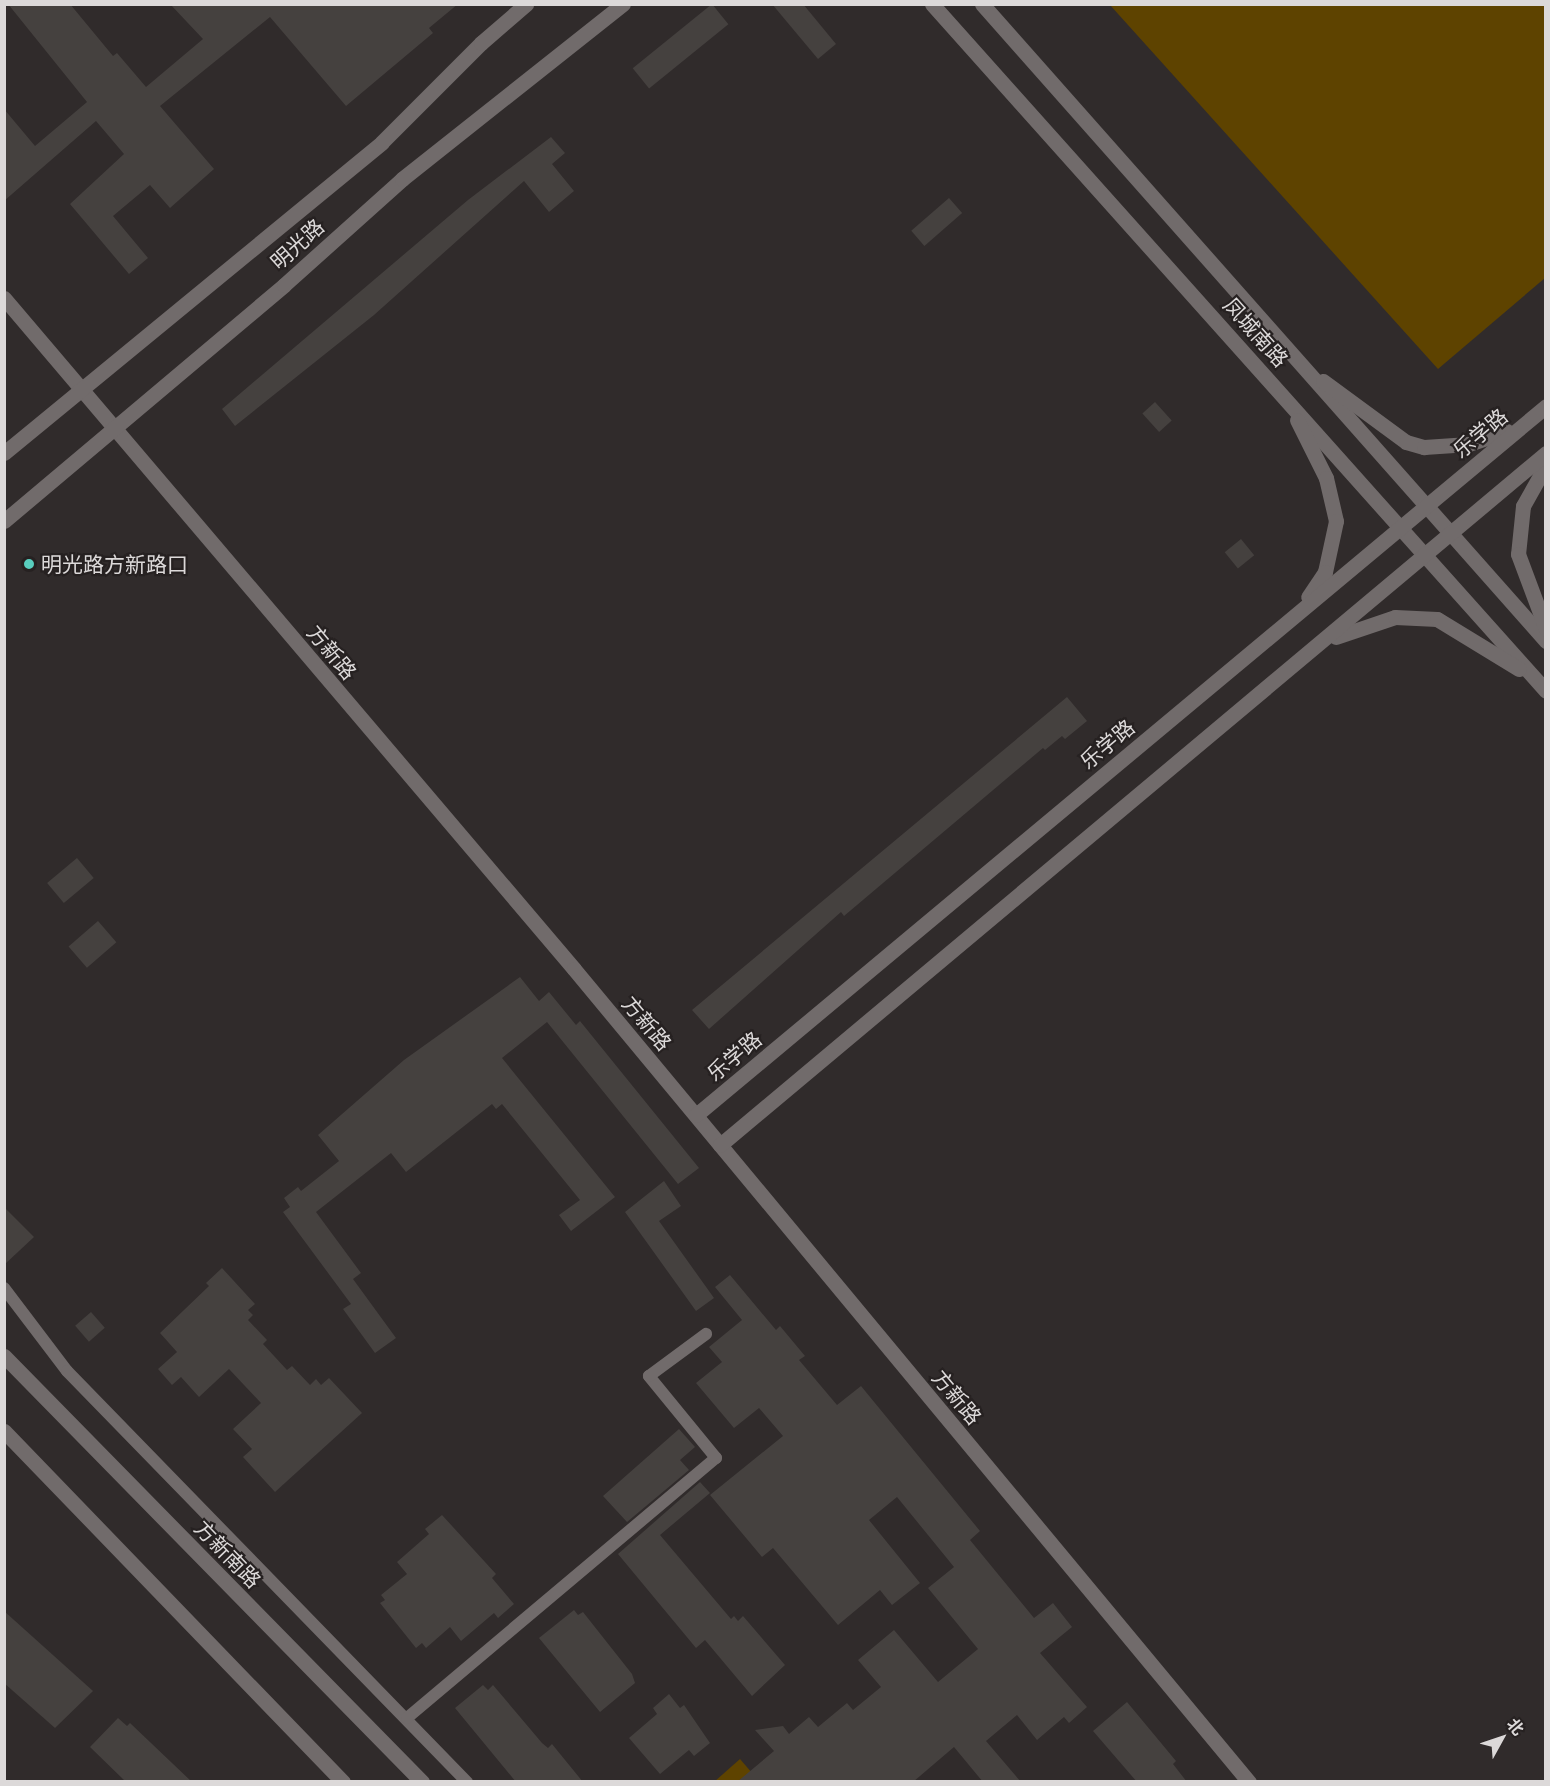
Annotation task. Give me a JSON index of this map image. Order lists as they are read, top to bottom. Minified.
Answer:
{"streets":{"street":["明光路","凤城南路","乐学路","方新路","方新南路"]},"crossings":[["明光路","方新路"],["凤城南路","乐学路"],["乐学路","方新路"]],"places":["明光路方新路口"],"north":"top right"}
